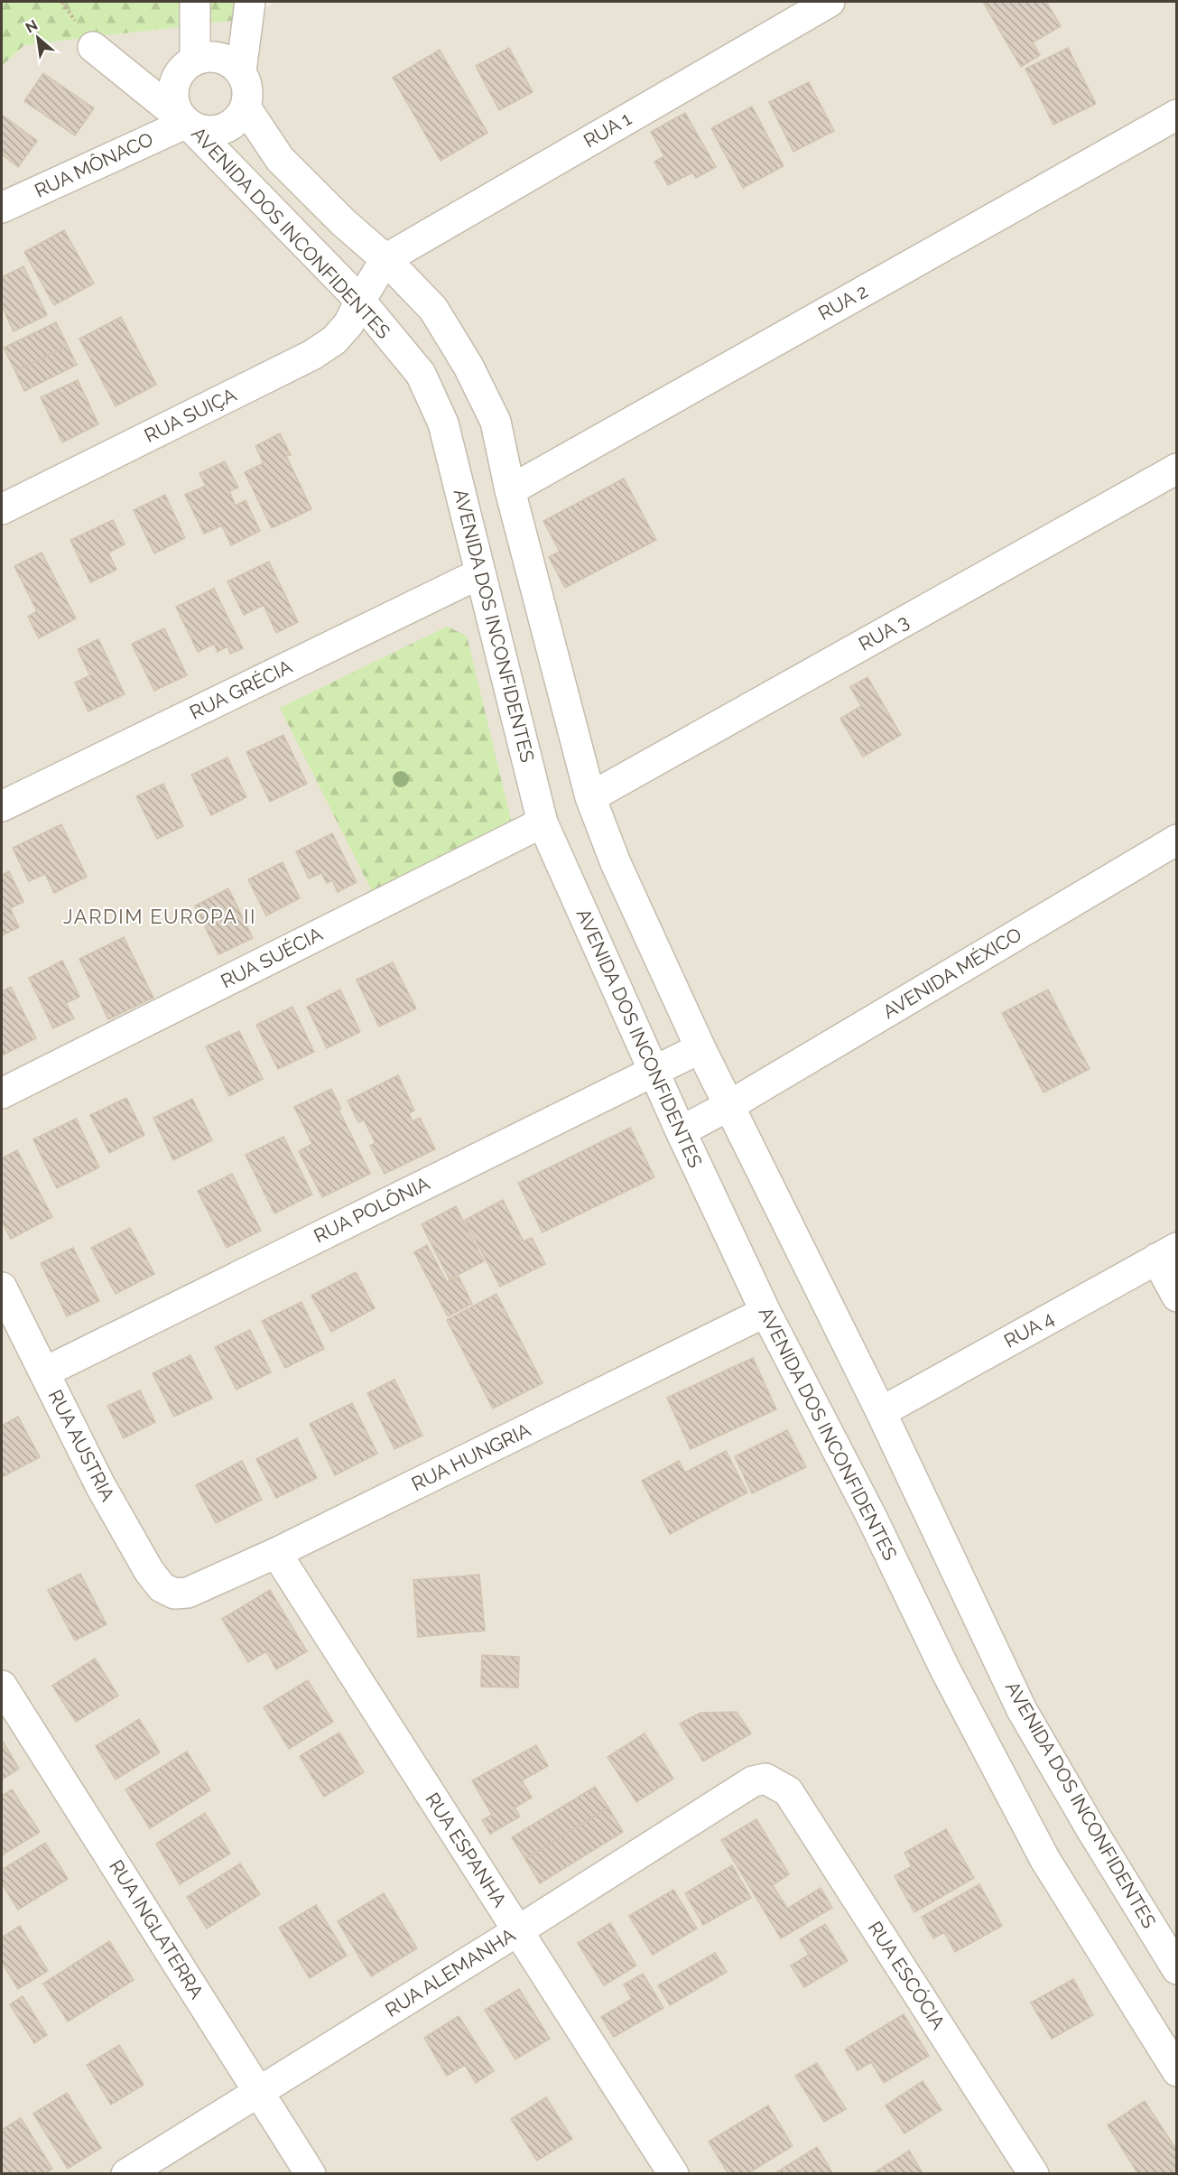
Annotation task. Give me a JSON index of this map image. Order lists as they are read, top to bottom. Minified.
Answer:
{"streets":{"street":["RUA 1","RUA MÔNACO","AVENIDA DOS INCONFIDENTES","RUA 2","RUA SUIÇA","RUA 3","RUA GRÉCIA","RUA SUÉCIA","AVENIDA MÉXICO","RUA POLÔNIA","RUA 4","RUA AUSTRIA","RUA HUNGRIA","RUA ESPANHA","RUA INGLATERRA","RUA ALEMANHA","RUA ESCÓCIA"]},"crossings":[["RUA 1","AVENIDA DOS INCONFIDENTES"],["RUA 1","RUA SUIÇA"],["RUA MÔNACO","AVENIDA DOS INCONFIDENTES"],["AVENIDA DOS INCONFIDENTES","RUA 2"],["AVENIDA DOS INCONFIDENTES","RUA SUIÇA"],["AVENIDA DOS INCONFIDENTES","RUA 3"],["AVENIDA DOS INCONFIDENTES","RUA GRÉCIA"],["AVENIDA DOS INCONFIDENTES","RUA SUÉCIA"],["AVENIDA DOS INCONFIDENTES","AVENIDA MÉXICO"],["AVENIDA DOS INCONFIDENTES","RUA POLÔNIA"],["AVENIDA DOS INCONFIDENTES","RUA 4"],["AVENIDA DOS INCONFIDENTES","RUA HUNGRIA"],["RUA POLÔNIA","RUA AUSTRIA"],["RUA AUSTRIA","RUA HUNGRIA"],["RUA HUNGRIA","RUA ESPANHA"],["RUA ESPANHA","RUA ALEMANHA"],["RUA INGLATERRA","RUA ALEMANHA"],["RUA ALEMANHA","RUA ESCÓCIA"]],"districts":["JARDIM EUROPA II"],"north":"top left"}
